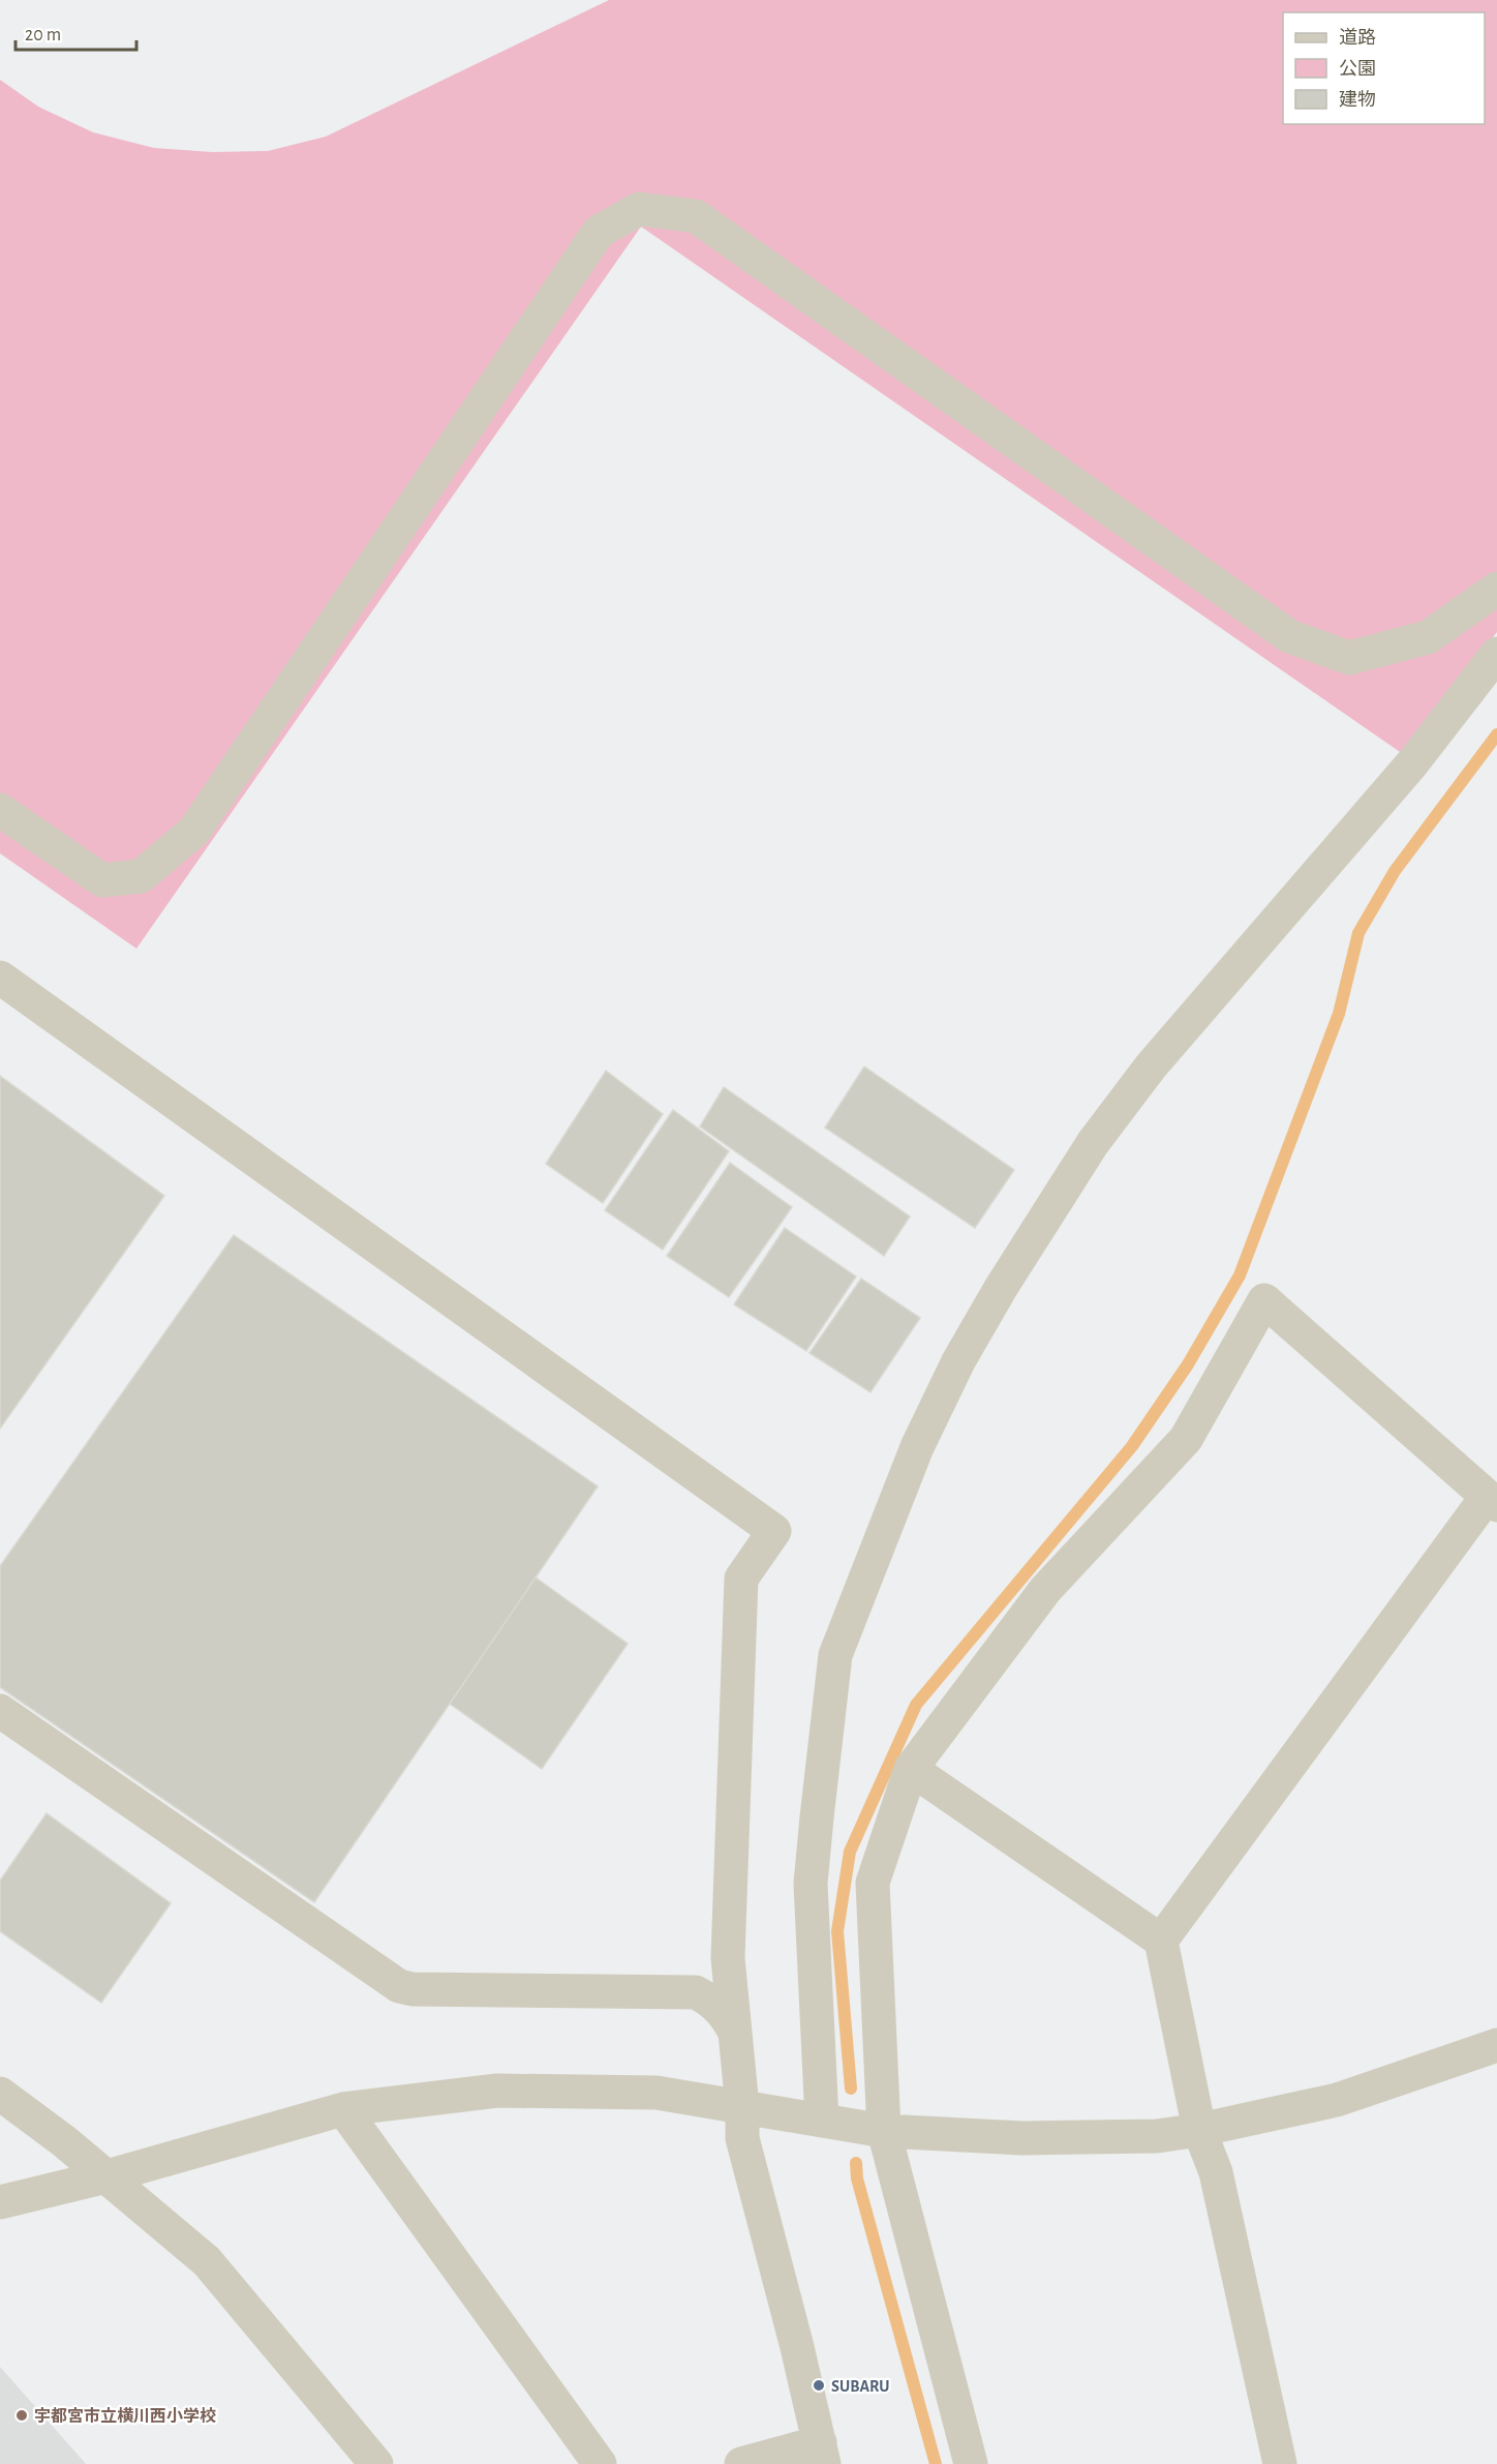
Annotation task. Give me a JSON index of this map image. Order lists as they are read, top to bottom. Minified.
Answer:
{"places":["SUBARU","宇都宮市立横川西小学校"],"legend":["道路","公園","建物"],"scale_bar":"20 m"}
